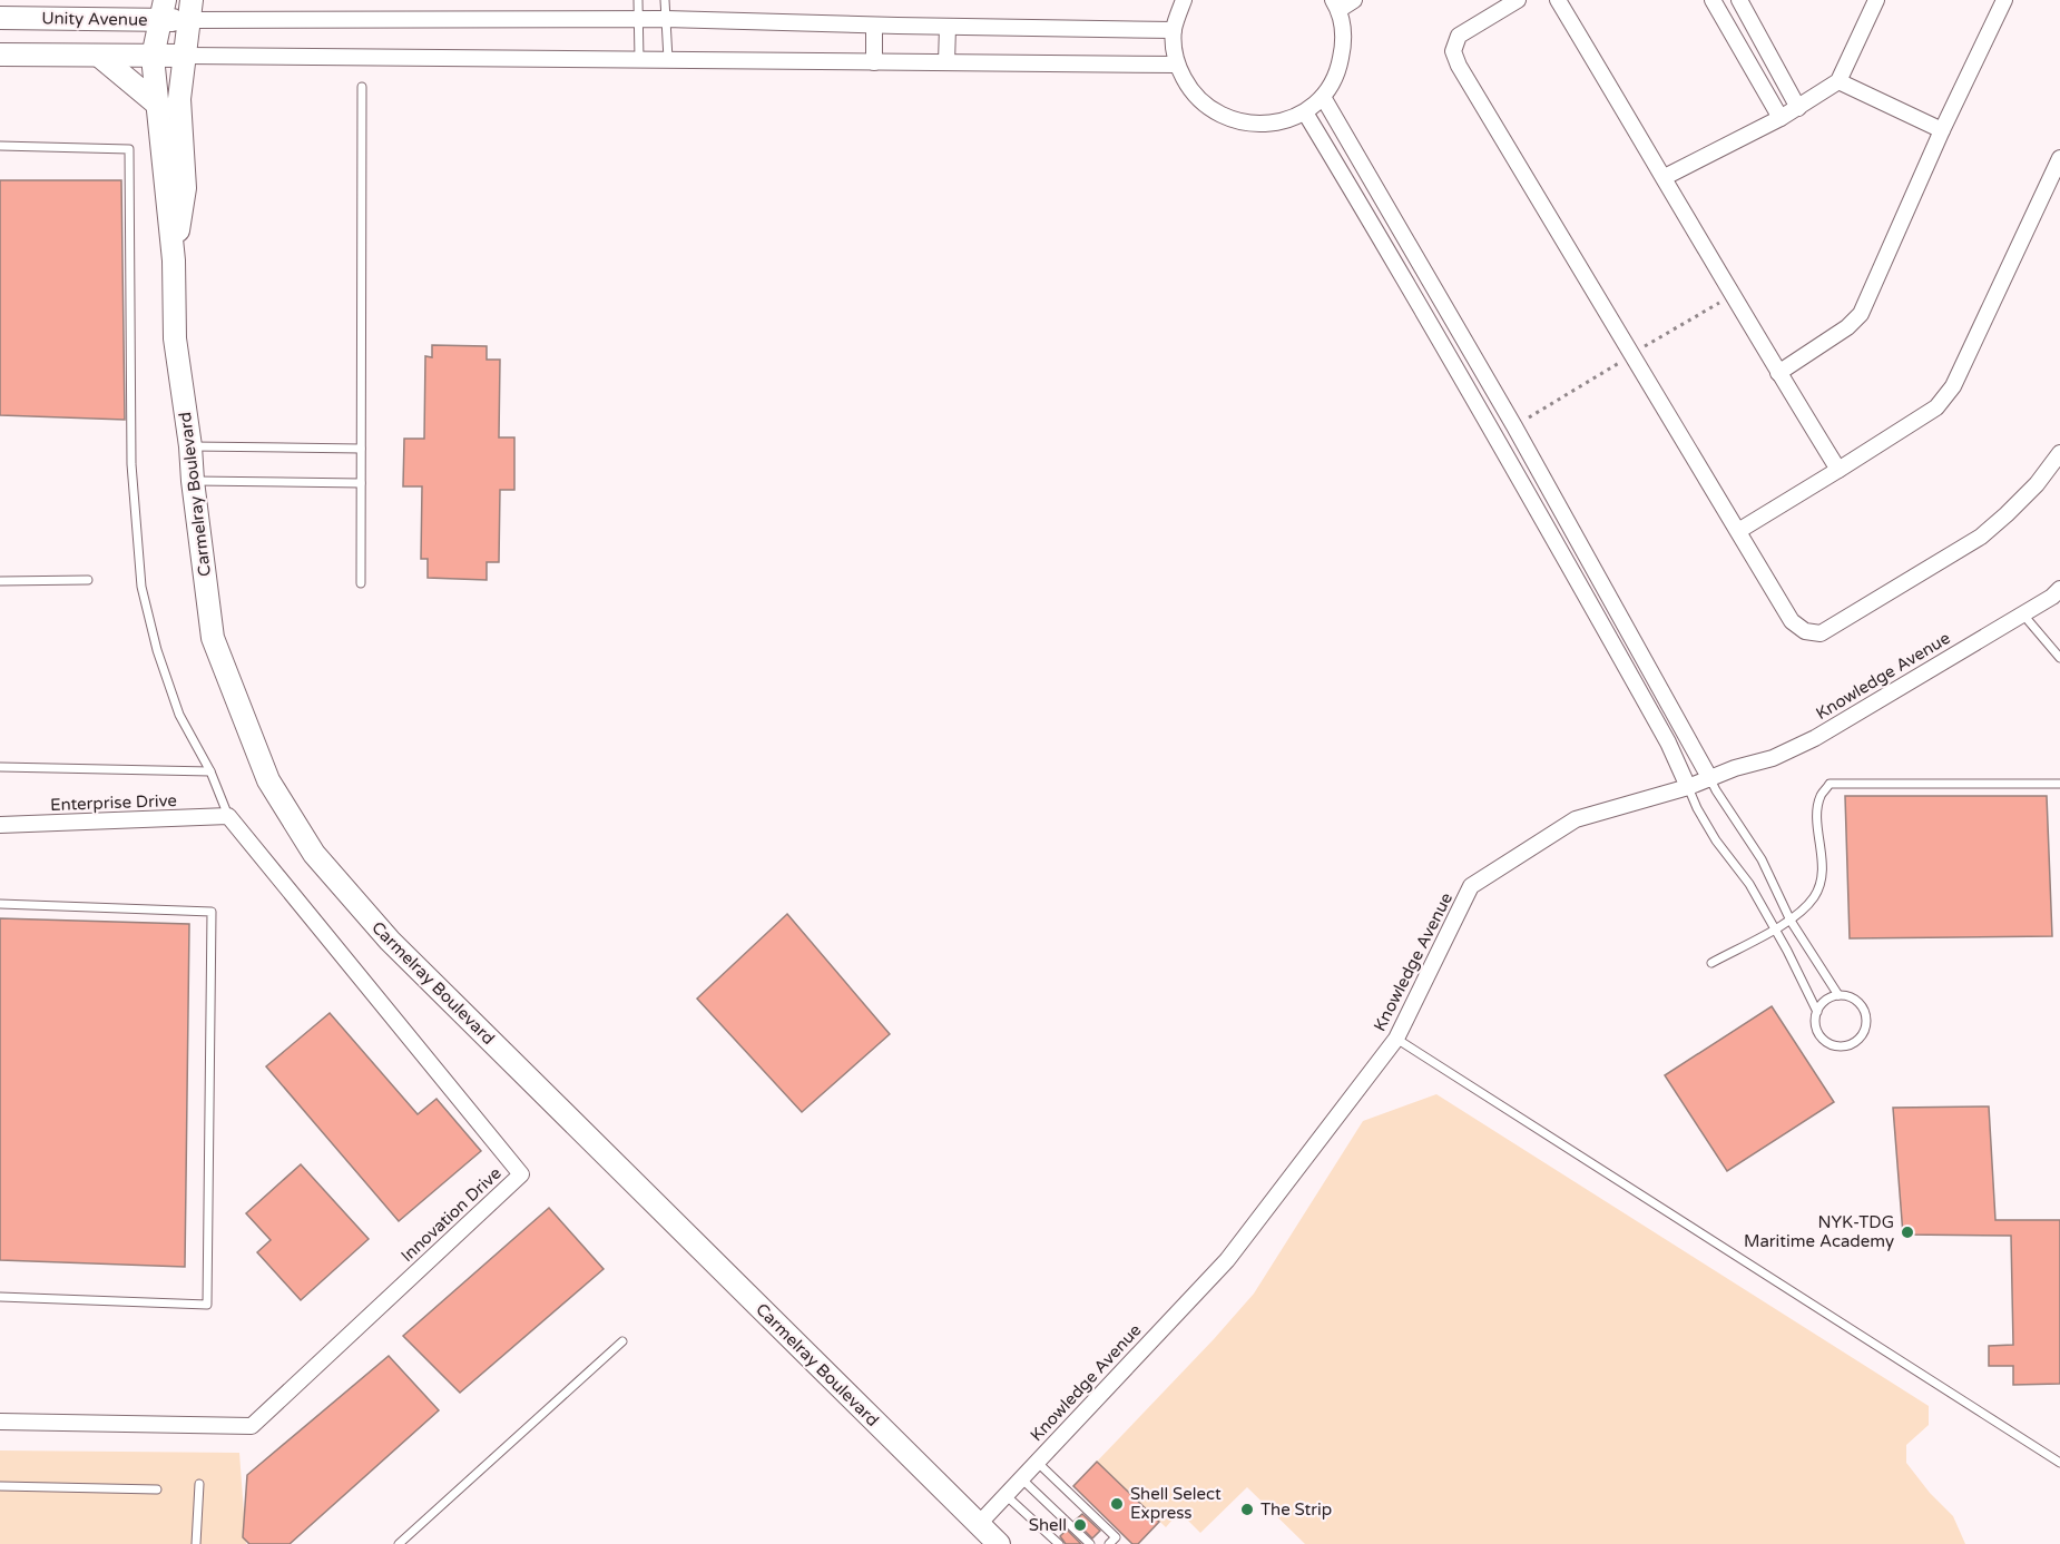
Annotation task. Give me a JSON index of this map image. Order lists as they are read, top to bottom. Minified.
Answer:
{"streets":{"street":["Unity Avenue","Carmelray Boulevard","Knowledge Avenue","Enterprise Drive","Innovation Drive"]},"crossings":[["Unity Avenue","Carmelray Boulevard"],["Carmelray Boulevard","Knowledge Avenue"],["Enterprise Drive","Innovation Drive"]],"places":["NYK-TDG Maritime Academy","Shell Select Express","The Strip","Shell"]}
